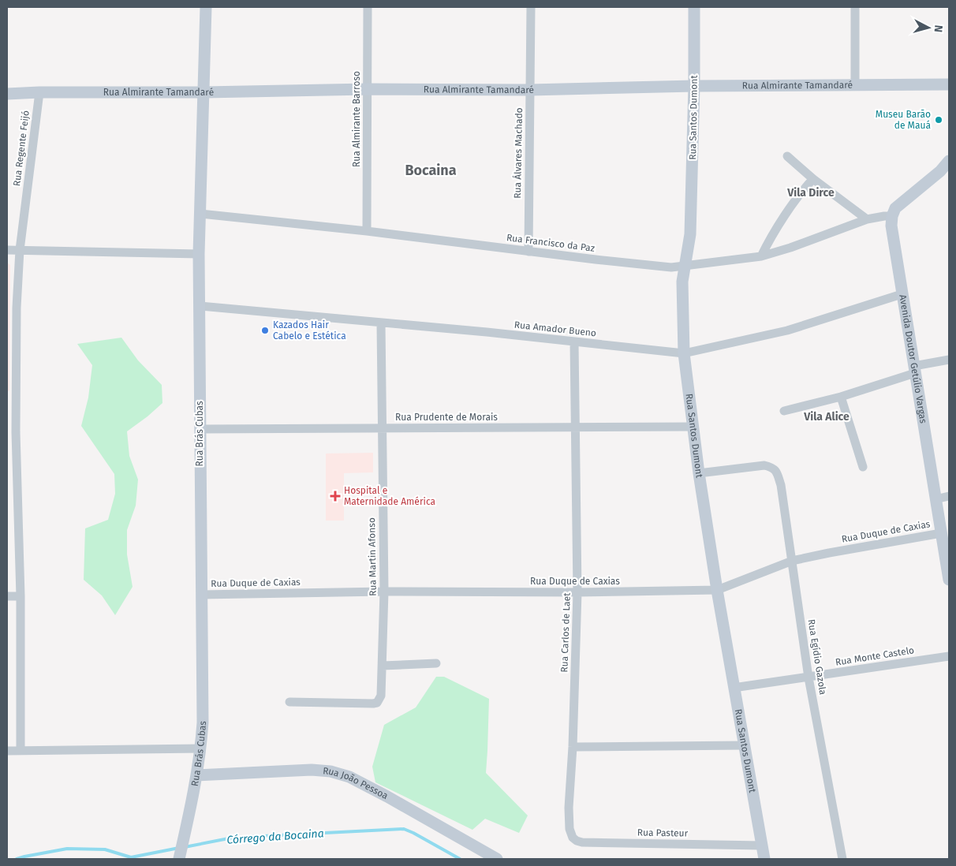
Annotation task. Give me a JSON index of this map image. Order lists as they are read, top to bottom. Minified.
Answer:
{"streets":{"street":["Rua Almirante Tamandaré","Rua Santos Dumont","Rua Almirante Barroso","Rua Regente Feijó","Rua Álvares Machado","Rua Francisco da Paz","Rua Amador Bueno","Avenida Doutor Getúlio Vargas","Rua Prudente de Morais","Rua Brás Cubas","Rua Duque de Caxias","Rua Martin Afonso","Rua Carlos de Laet","Rua Monte Castelo","Rua Egídio Gazola","Rua João Pessoa","Rua Pasteur"]},"crossings":[["Rua Almirante Tamandaré","Rua Santos Dumont"],["Rua Almirante Tamandaré","Rua Almirante Barroso"],["Rua Almirante Tamandaré","Rua Regente Feijó"],["Rua Almirante Tamandaré","Rua Álvares Machado"],["Rua Almirante Tamandaré","Rua Brás Cubas"],["Rua Santos Dumont","Rua Francisco da Paz"],["Rua Santos Dumont","Rua Amador Bueno"],["Rua Santos Dumont","Rua Prudente de Morais"],["Rua Santos Dumont","Rua Duque de Caxias"],["Rua Santos Dumont","Rua Monte Castelo"],["Rua Santos Dumont","Rua Egídio Gazola"],["Rua Santos Dumont","Rua Pasteur"],["Rua Almirante Barroso","Rua Francisco da Paz"],["Rua Álvares Machado","Rua Francisco da Paz"],["Rua Francisco da Paz","Avenida Doutor Getúlio Vargas"],["Rua Francisco da Paz","Rua Brás Cubas"],["Rua Amador Bueno","Avenida Doutor Getúlio Vargas"],["Rua Amador Bueno","Rua Brás Cubas"],["Rua Amador Bueno","Rua Martin Afonso"],["Rua Amador Bueno","Rua Carlos de Laet"],["Avenida Doutor Getúlio Vargas","Rua Duque de Caxias"],["Rua Prudente de Morais","Rua Brás Cubas"],["Rua Prudente de Morais","Rua Martin Afonso"],["Rua Prudente de Morais","Rua Carlos de Laet"],["Rua Brás Cubas","Rua Duque de Caxias"],["Rua Brás Cubas","Rua João Pessoa"],["Rua Duque de Caxias","Rua Martin Afonso"],["Rua Duque de Caxias","Rua Carlos de Laet"],["Rua Duque de Caxias","Rua Egídio Gazola"],["Rua Carlos de Laet","Rua Pasteur"],["Rua Monte Castelo","Rua Egídio Gazola"]],"districts":["Bocaina","Vila Dirce","Vila Alice"],"water":["Córrego da Bocaina"],"places":{"other":["Museu Barão de Mauá","Kazados Hair Cabelo e Estética"],"health":["Hospital e Maternidade América"]},"north":"right"}
